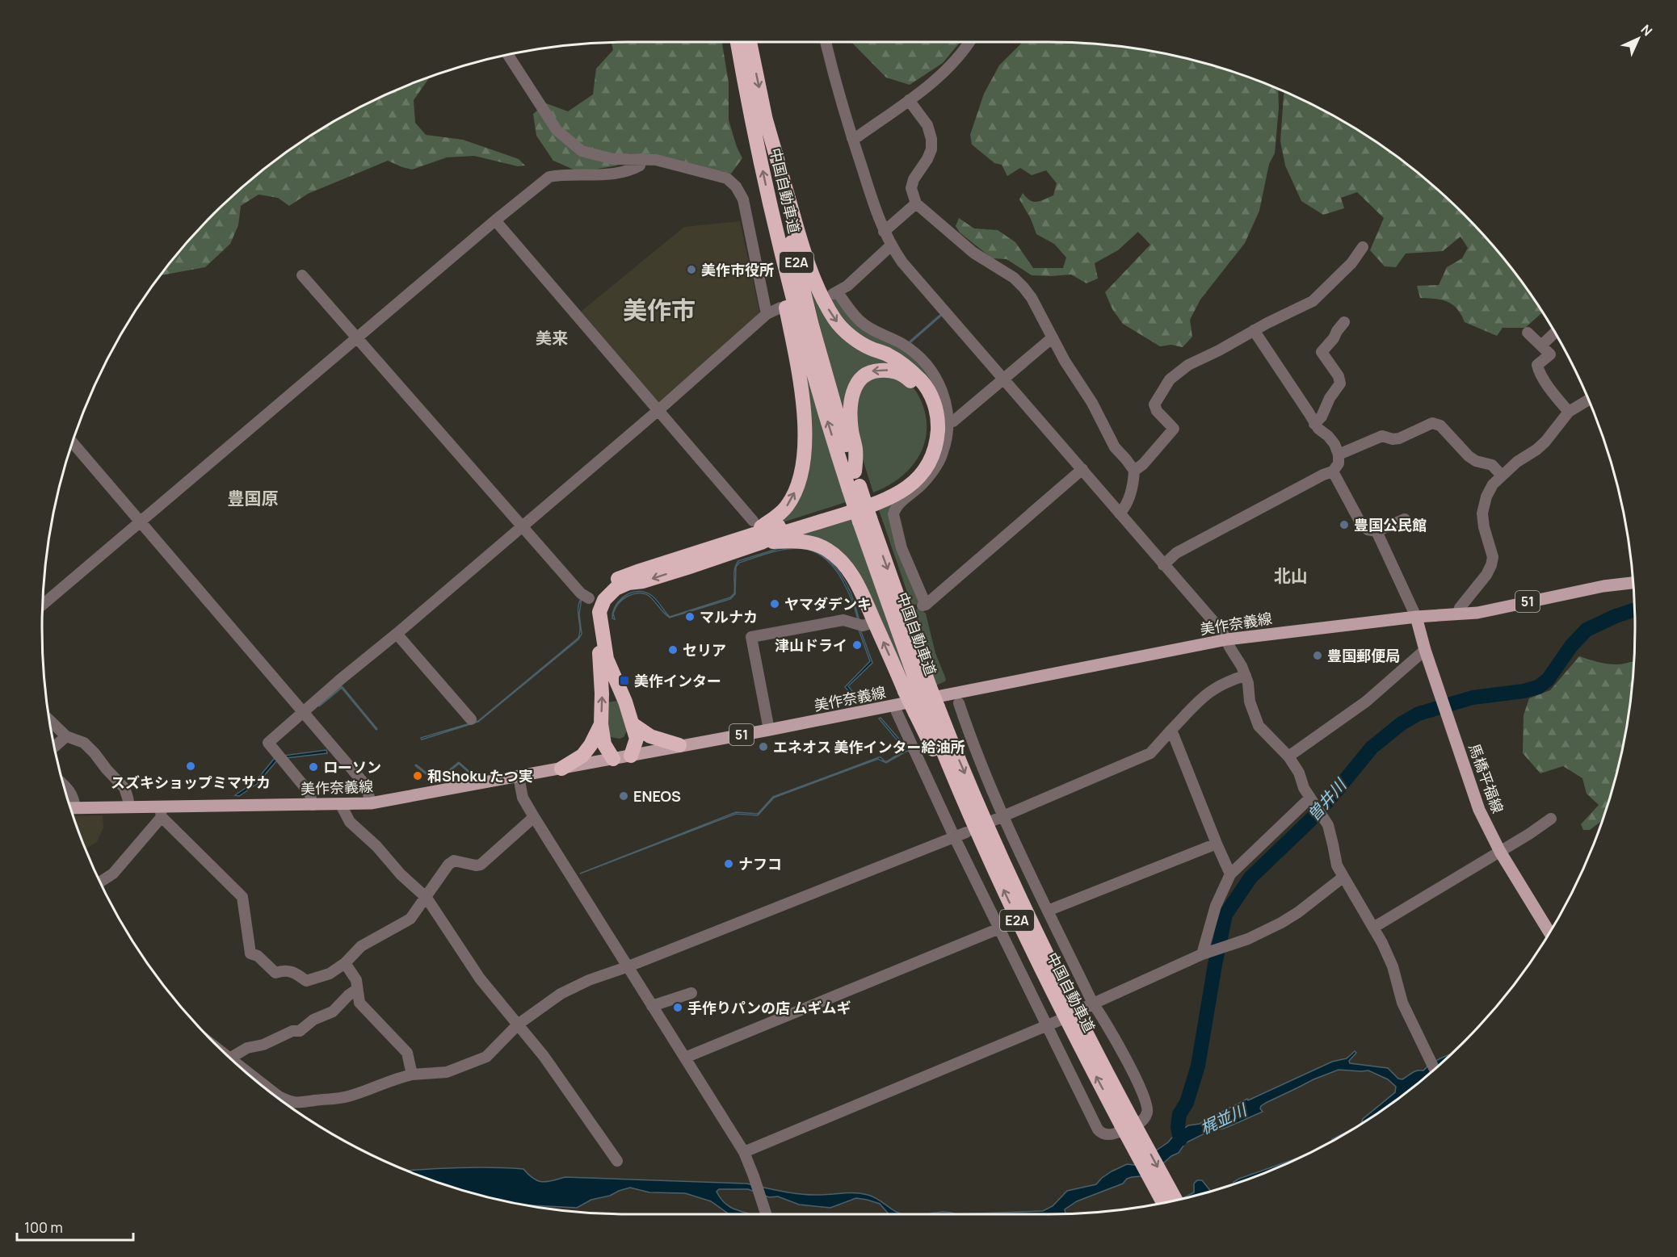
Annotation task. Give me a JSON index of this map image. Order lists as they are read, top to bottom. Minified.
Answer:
{"streets":{"highway":["中国自動車道","E2A"],"main road":["51","美作奈義線","馬橋平福線"]},"crossings":[["美作奈義線","馬橋平福線"]],"districts":["美作市","美来","豊国原","北山"],"water":["曽井川","梶並川"],"places":{"other":["美作市役所","豊国公民館","ヤマダデンキ","マルナカ","津山ドライ","セリア","豊国郵便局","エネオス 美作インター給油所","スズキショップミマサカ","ローソン","和Shoku たつ実","ENEOS","ナフコ","手作りパンの店 ムギムギ"],"transit":["美作インター"]},"scale_bar":"100 m","north":"top right"}
